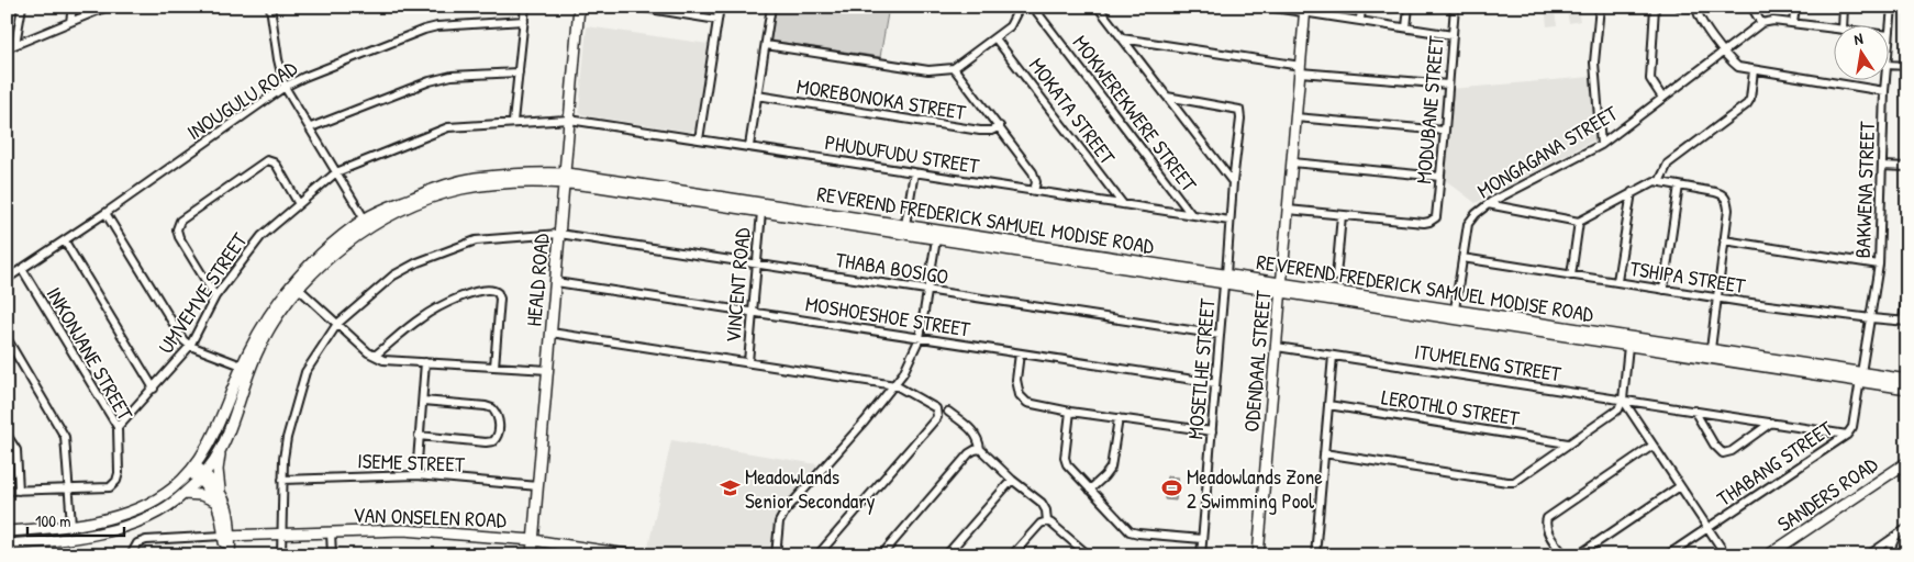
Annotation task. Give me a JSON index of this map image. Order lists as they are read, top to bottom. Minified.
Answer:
{"streets":{"main road":["REVEREND FREDERICK SAMUEL MODISE ROAD","HEALD ROAD","ODENDAAL STREET","SANDERS ROAD","VAN ONSELEN ROAD"],"street":["MOREBONOKA STREET","INOUGULU ROAD","MODUBANE STREET","MOKATA STREET","MOKWEREKWERE STREET","MONGAGANA STREET","PHUDUFUDU STREET","BAKWENA STREET","THABA BOSIGO","TSHIPA STREET","VINCENT ROAD","UMVEMVE STREET","MOSHOESHOE STREET","INKONJANE STREET","ITUMELENG STREET","MOSETLHE STREET","LEROTHLO STREET","ISEME STREET","THABANG STREET"]},"crossings":[["INOUGULU ROAD","INKONJANE STREET"],["MOKATA STREET","PHUDUFUDU STREET"],["MOKWEREKWERE STREET","PHUDUFUDU STREET"],["MONGAGANA STREET","REVEREND FREDERICK SAMUEL MODISE ROAD"],["MONGAGANA STREET","TSHIPA STREET"],["PHUDUFUDU STREET","HEALD ROAD"],["PHUDUFUDU STREET","UMVEMVE STREET"],["PHUDUFUDU STREET","MOSETLHE STREET"],["BAKWENA STREET","REVEREND FREDERICK SAMUEL MODISE ROAD"],["BAKWENA STREET","TSHIPA STREET"],["BAKWENA STREET","THABANG STREET"],["REVEREND FREDERICK SAMUEL MODISE ROAD","HEALD ROAD"],["REVEREND FREDERICK SAMUEL MODISE ROAD","VINCENT ROAD"],["REVEREND FREDERICK SAMUEL MODISE ROAD","ODENDAAL STREET"],["REVEREND FREDERICK SAMUEL MODISE ROAD","MOSETLHE STREET"],["REVEREND FREDERICK SAMUEL MODISE ROAD","THABANG STREET"],["THABA BOSIGO","HEALD ROAD"],["THABA BOSIGO","VINCENT ROAD"],["THABA BOSIGO","MOSETLHE STREET"],["THABA BOSIGO","ISEME STREET"],["THABA BOSIGO","VAN ONSELEN ROAD"],["HEALD ROAD","UMVEMVE STREET"],["HEALD ROAD","MOSHOESHOE STREET"],["HEALD ROAD","ISEME STREET"],["HEALD ROAD","VAN ONSELEN ROAD"],["VINCENT ROAD","MOSHOESHOE STREET"],["UMVEMVE STREET","INKONJANE STREET"],["MOSHOESHOE STREET","MOSETLHE STREET"],["ODENDAAL STREET","ITUMELENG STREET"],["ITUMELENG STREET","THABANG STREET"]],"places":{"school or university":["Meadowlands Senior Secondary"],"sports":["Meadowlands Zone 2 Swimming Pool"]},"scale_bar":"100 m","north":"top"}
